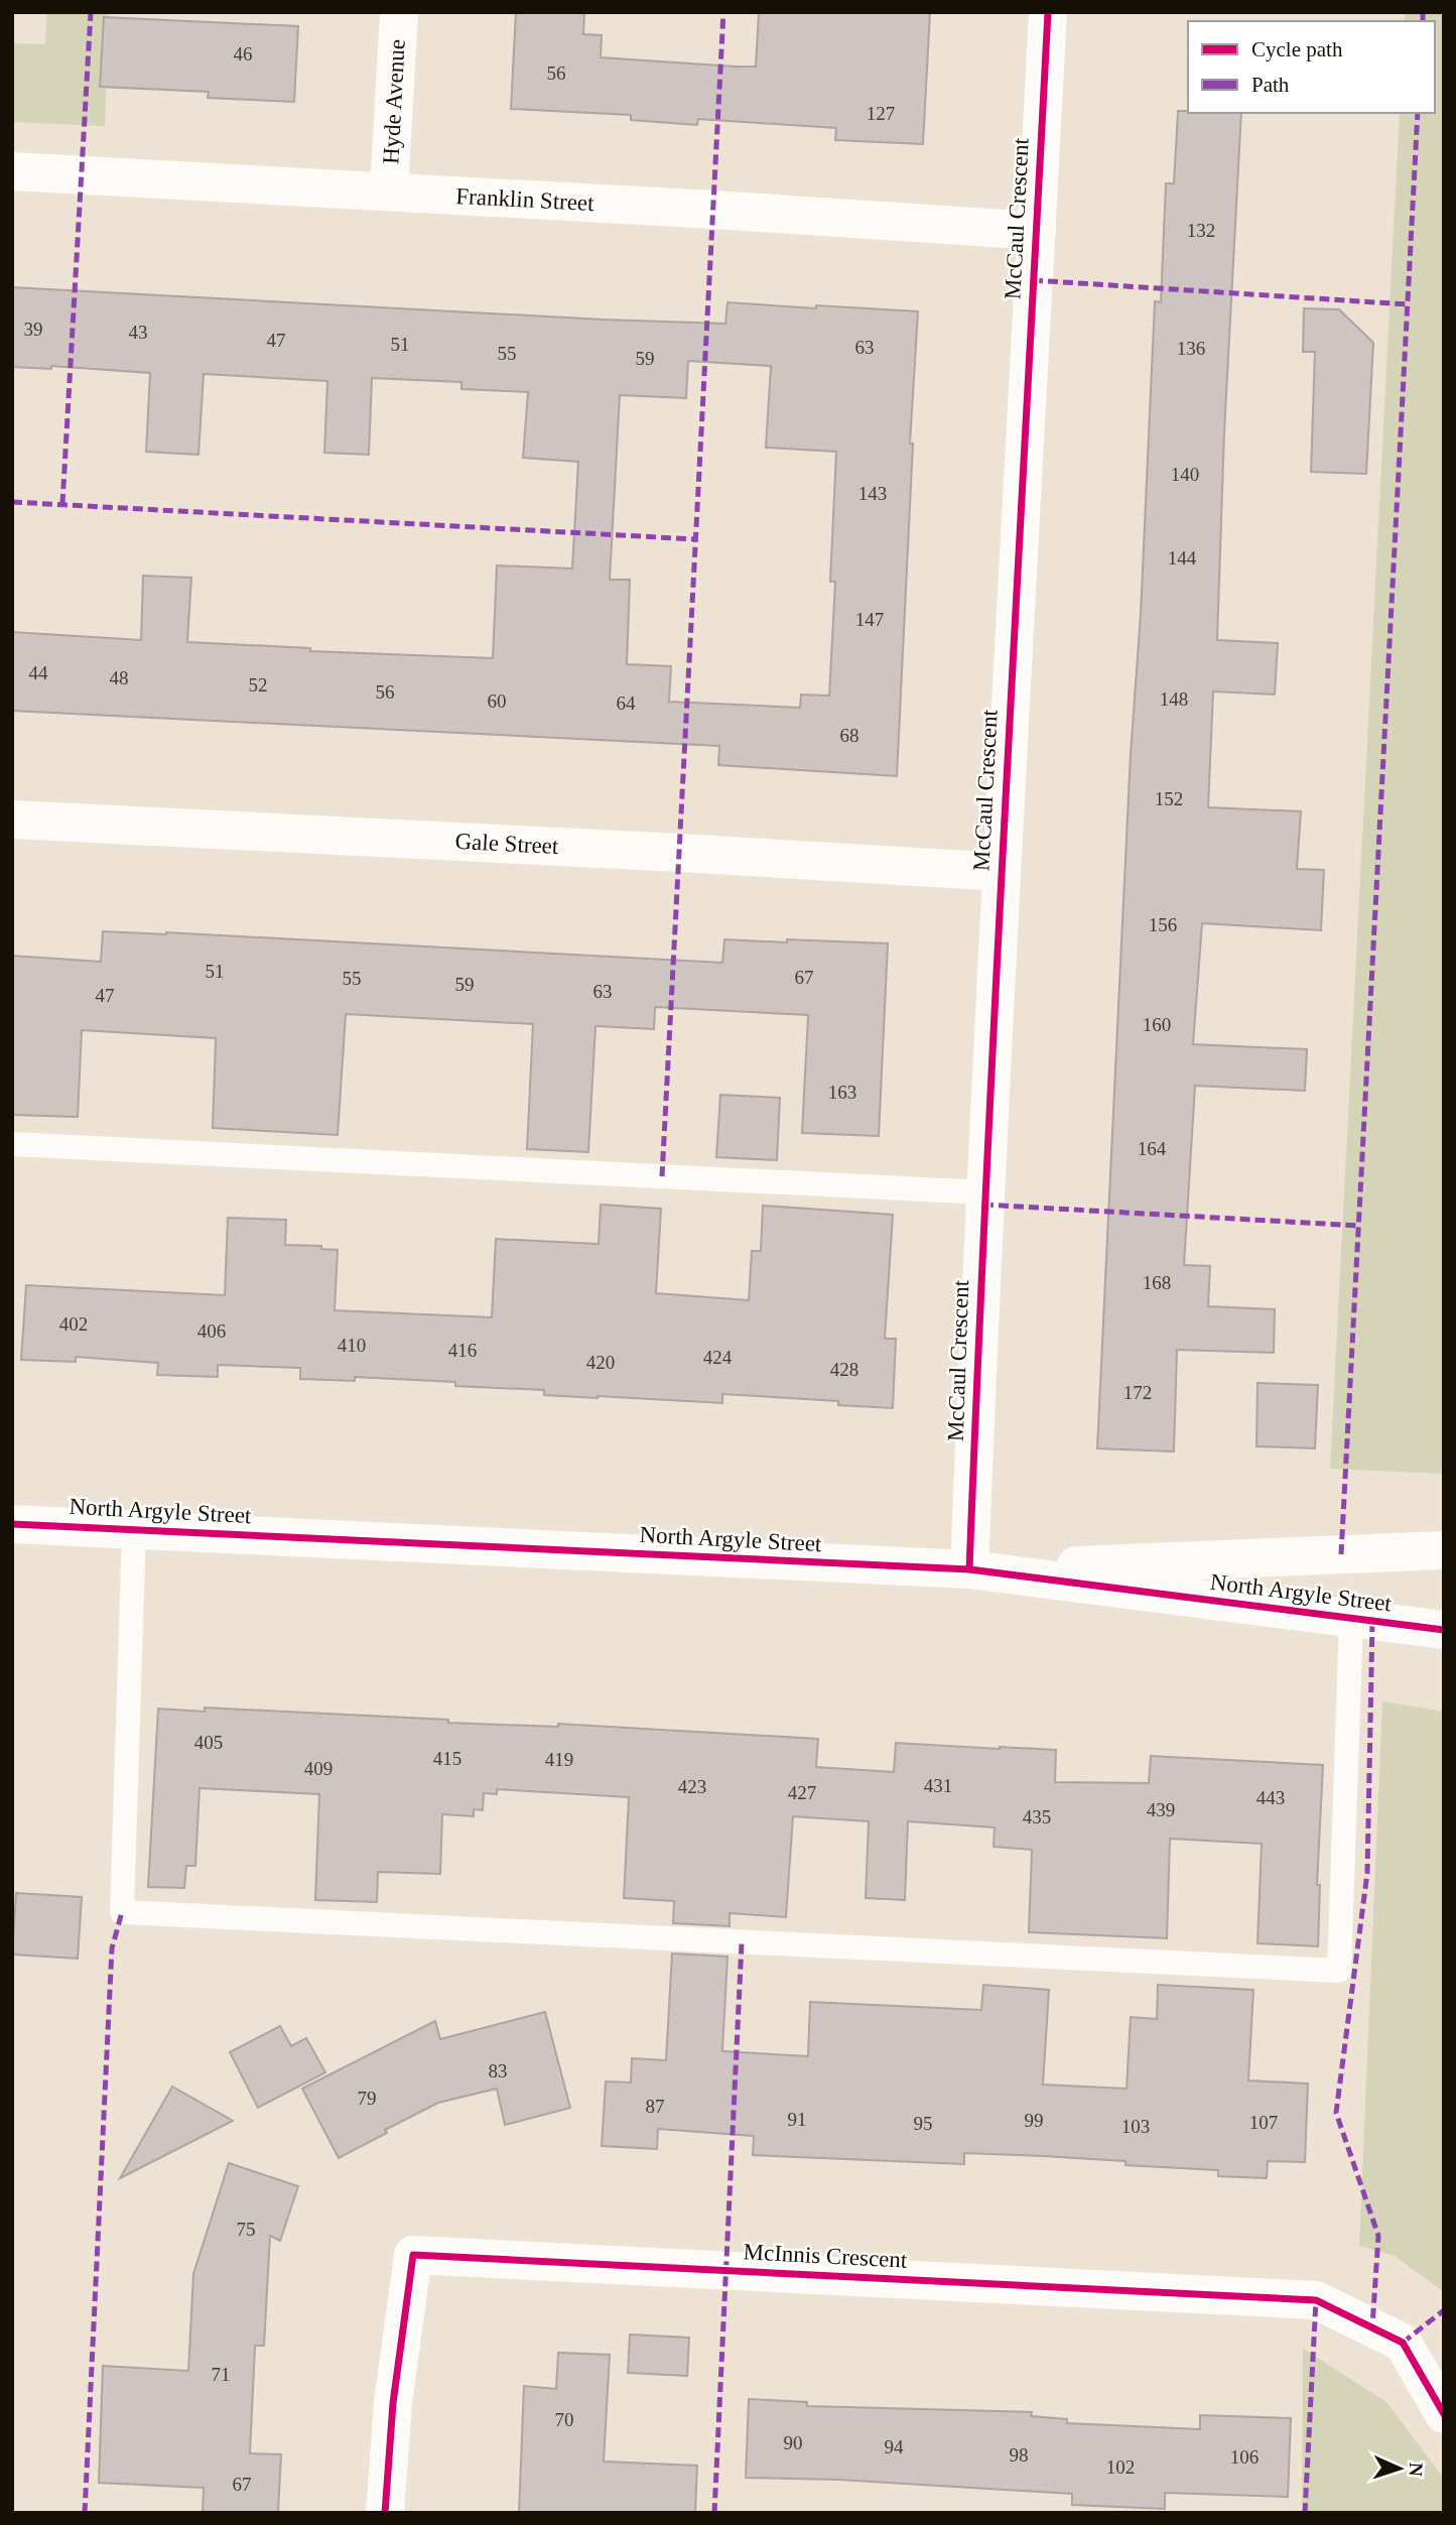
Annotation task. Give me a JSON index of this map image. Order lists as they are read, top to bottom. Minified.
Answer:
{"streets":{"street":["Hyde Avenue","Franklin Street","McCaul Crescent","Gale Street","North Argyle Street","McInnis Crescent"]},"crossings":[["Hyde Avenue","Franklin Street"],["Franklin Street","McCaul Crescent"],["McCaul Crescent","Gale Street"],["McCaul Crescent","North Argyle Street"]],"house_numbers":["46","56","127","132","39","43","47","51","63","136","55","59","140","143","144","147","44","48","52","56","148","60","64","68","152","156","51","67","55","59","63","47","160","163","164","168","402","406","410","416","424","420","428","172","405","415","419","409","431","423","427","443","439","435","83","79","87","91","99","107","95","103","75","71","70","90","94","98","106","102","67"],"legend":["Cycle path","Path"],"north":"right"}
